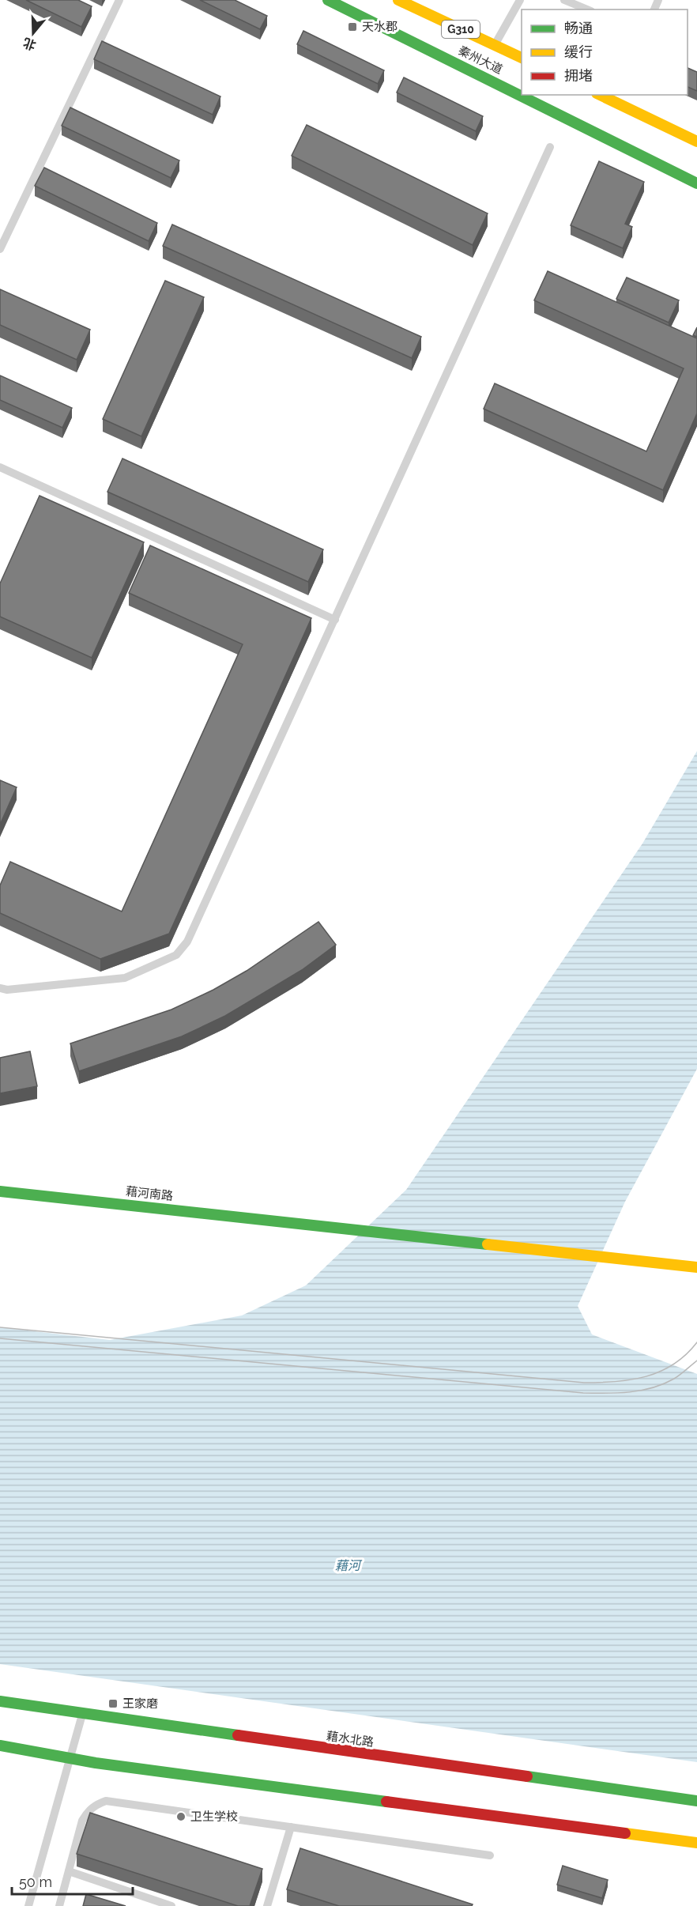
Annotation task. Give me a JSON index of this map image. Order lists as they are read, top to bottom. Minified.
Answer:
{"streets":{"main road":["G310","秦州大道","藉河南路","藉水北路"]},"water":["藉河"],"places":{"transit":["天水郡","王家磨"],"other":["卫生学校"]},"legend":["畅通","缓行","拥堵"],"scale_bar":"50 m","north":"bottom"}
